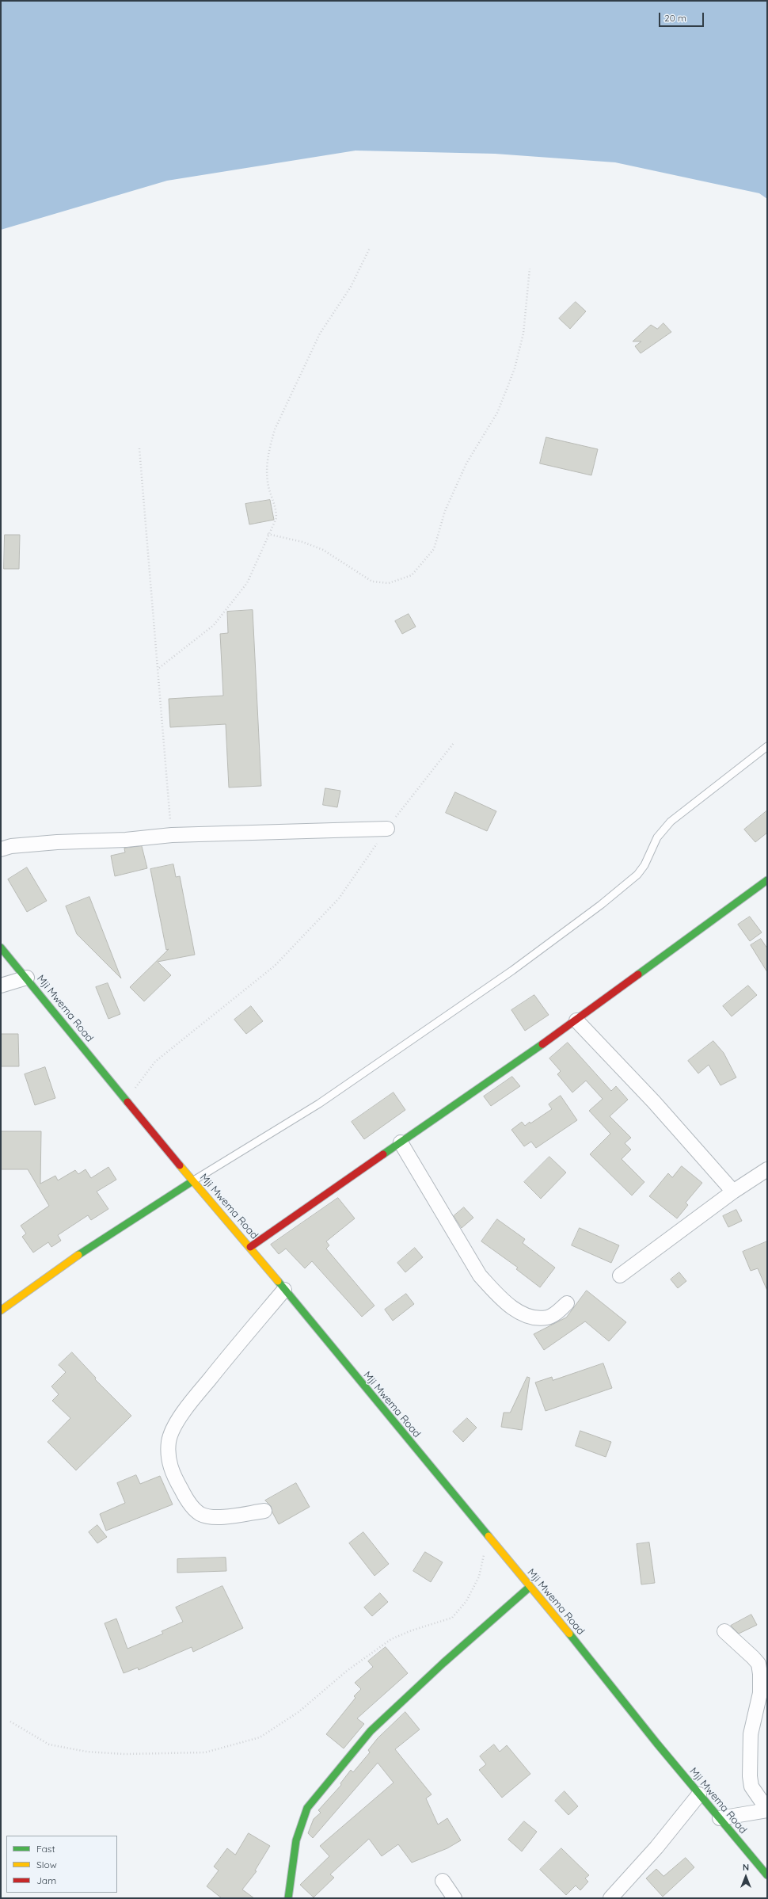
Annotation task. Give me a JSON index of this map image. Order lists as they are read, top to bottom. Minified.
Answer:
{"streets":{"street":["Mji Mwema Road"]},"legend":["Fast","Slow","Jam"],"scale_bar":"20 m","north":"top"}
